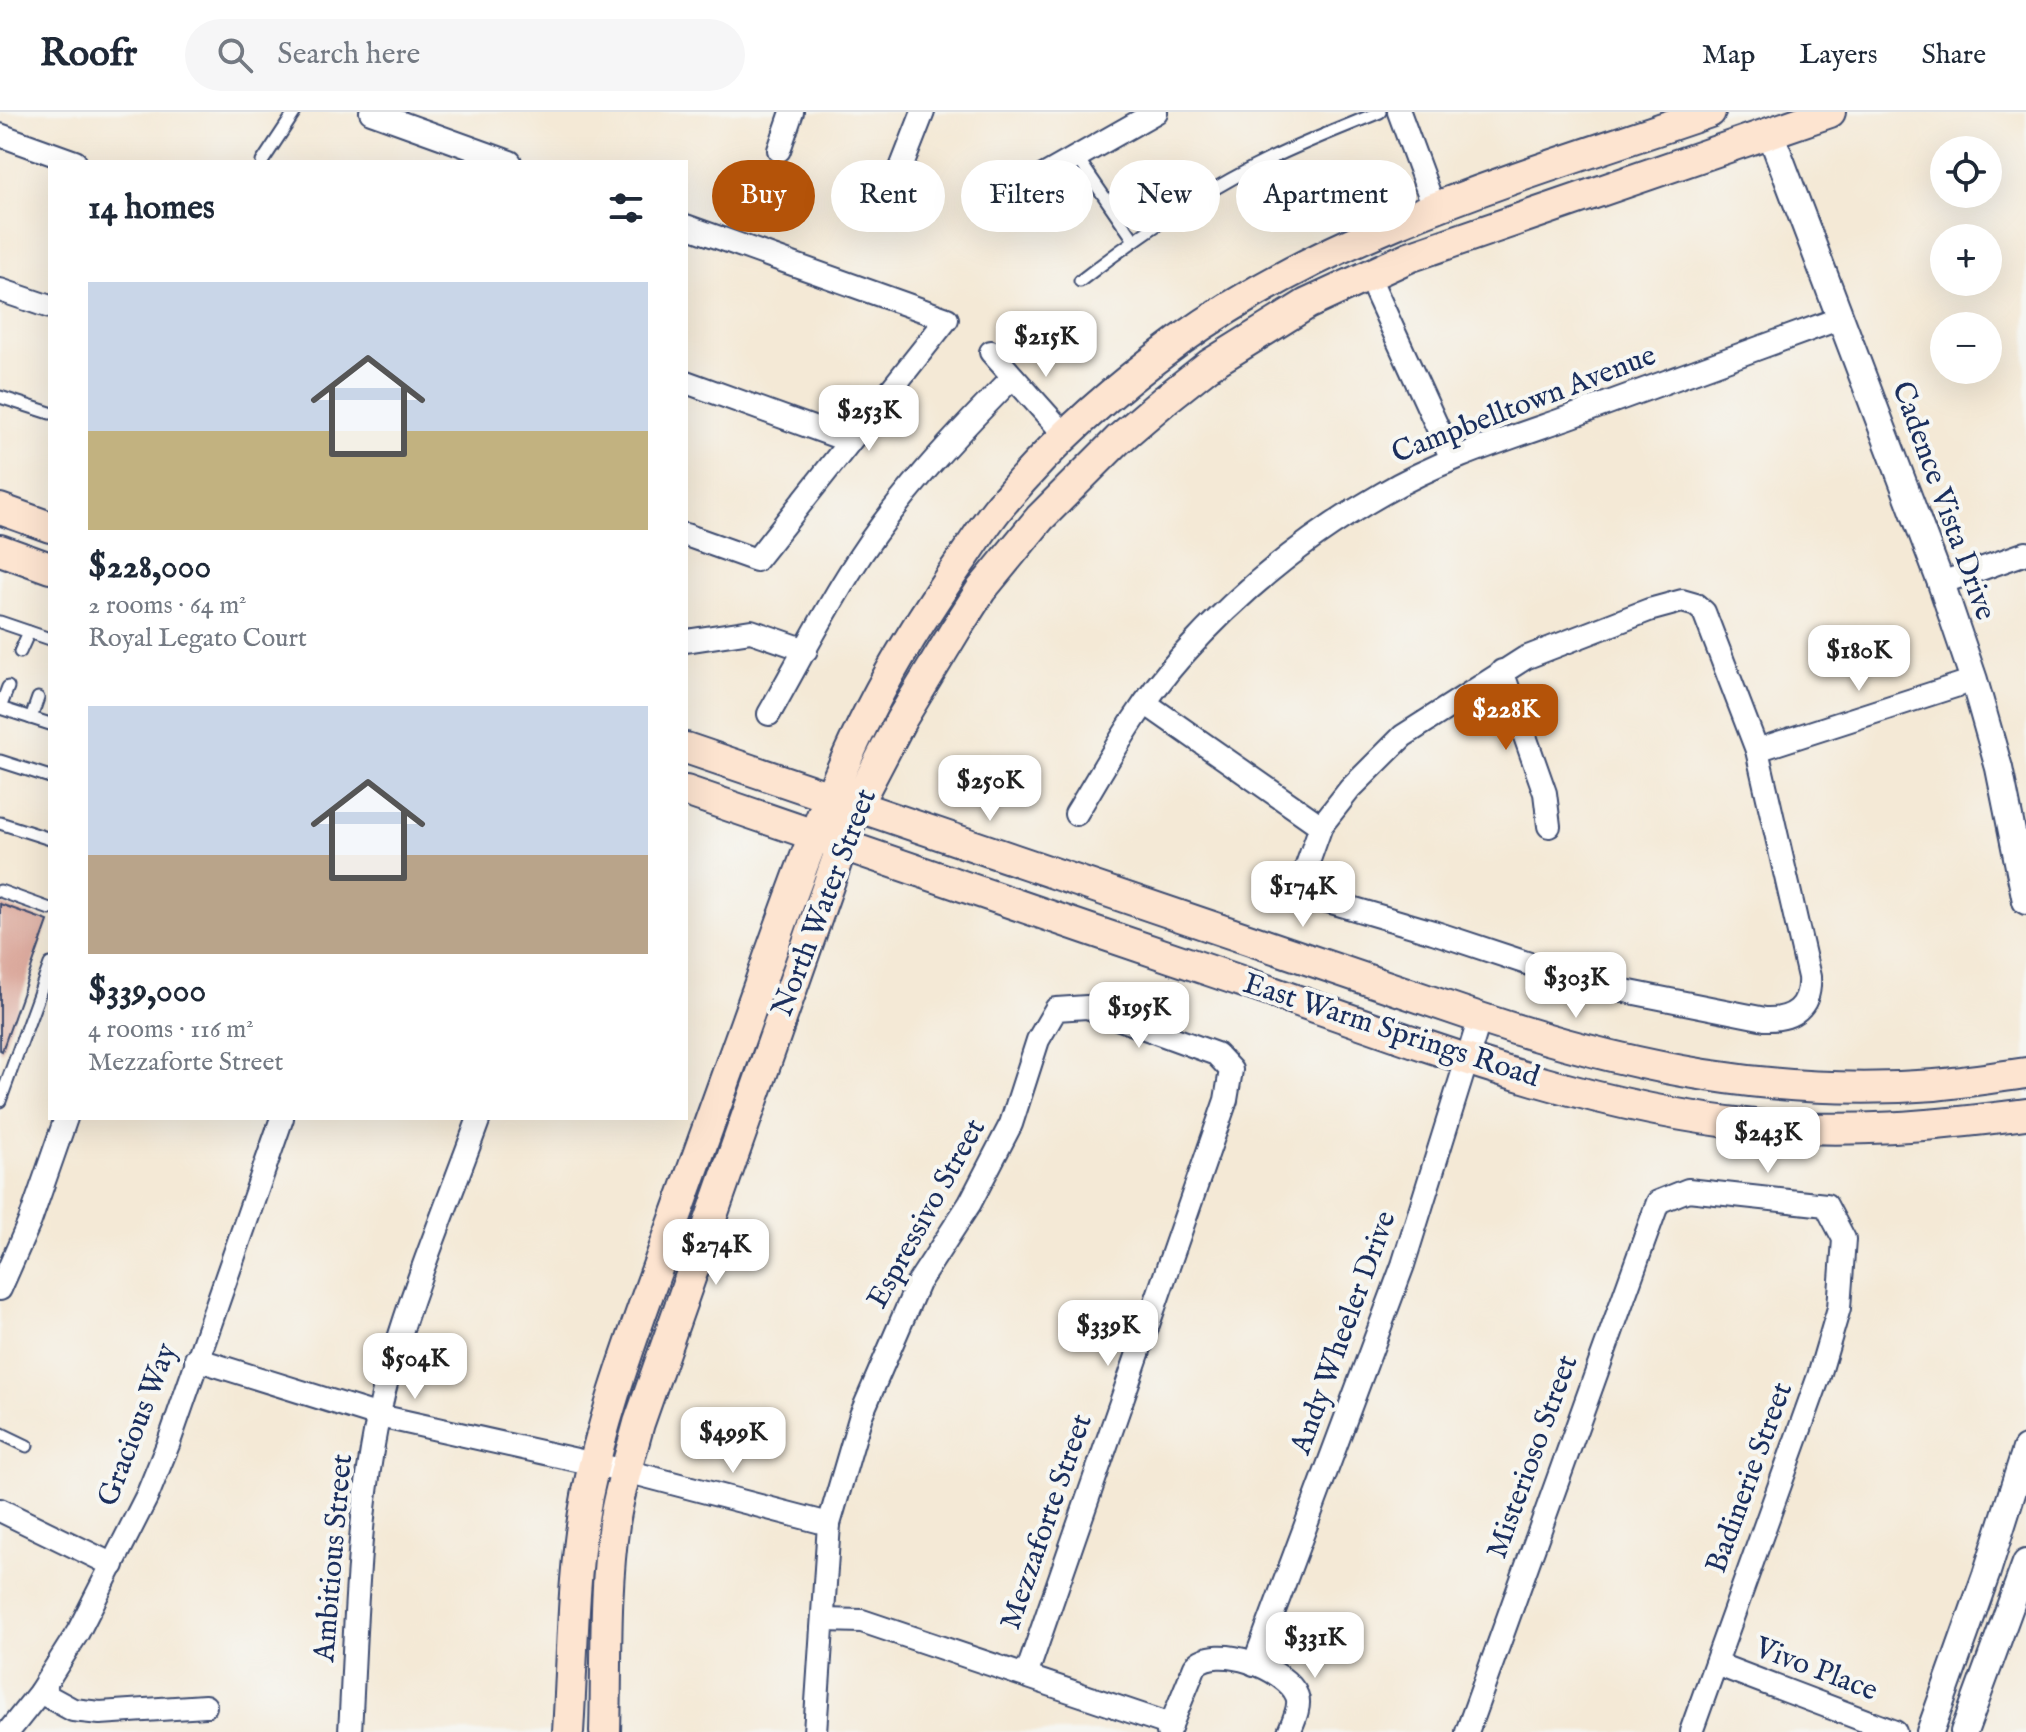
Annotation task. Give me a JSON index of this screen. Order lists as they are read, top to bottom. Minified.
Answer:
{"streets":{"main road":["North Water Street","East Warm Springs Road"],"street":["Campbelltown Avenue","Cadence Vista Drive","Espressivo Street","Andy Wheeler Drive","Gracious Way","Misterioso Street","Badinerie Street","Mezzaforte Street","Ambitious Street","Vivo Place"]},"crossings":[["Campbelltown Avenue","Cadence Vista Drive"],["Cadence Vista Drive","North Water Street"],["North Water Street","East Warm Springs Road"],["East Warm Springs Road","Andy Wheeler Drive"],["Espressivo Street","Mezzaforte Street"],["Misterioso Street","Badinerie Street"],["Badinerie Street","Vivo Place"]],"page":{"header":"Roofr","search":"Search here","nav":["Map","Layers","Share"],"map_buttons":["+","−"],"chip":["Buy","Rent","Filters","New","Apartment"],"heading":"14 homes","list":[{"name":"$228,000","note":"2 rooms · 64 m² · Royal Legato Court"},{"name":"$339,000","note":"4 rooms · 116 m² · Mezzaforte Street"}],"price":["$215K","$253K","$180K","$228K","$250K","$174K","$303K","$195K","$243K","$274K","$339K","$504K","$499K","$331K"]}}
